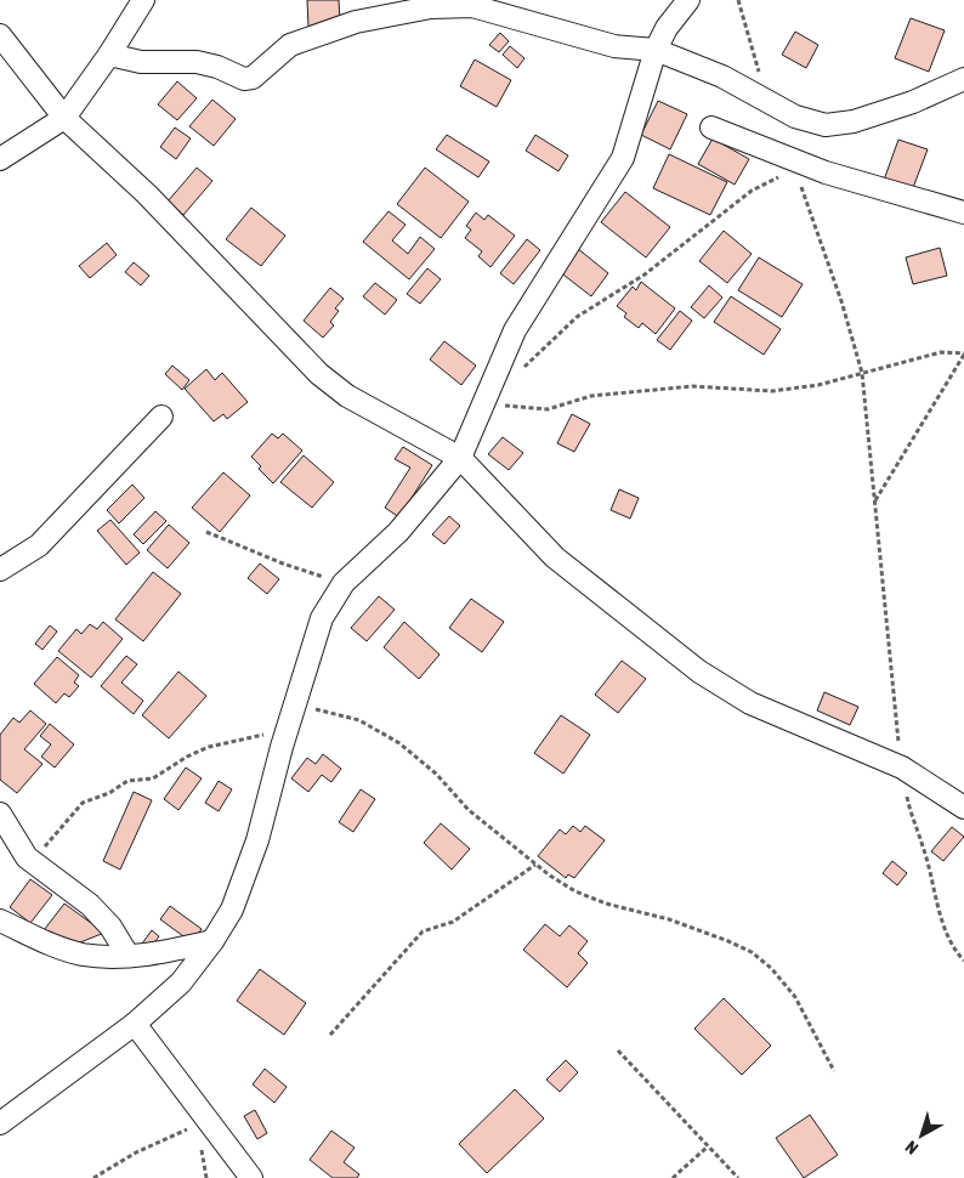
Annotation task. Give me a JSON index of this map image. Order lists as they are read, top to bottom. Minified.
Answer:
{"north":"bottom left"}
